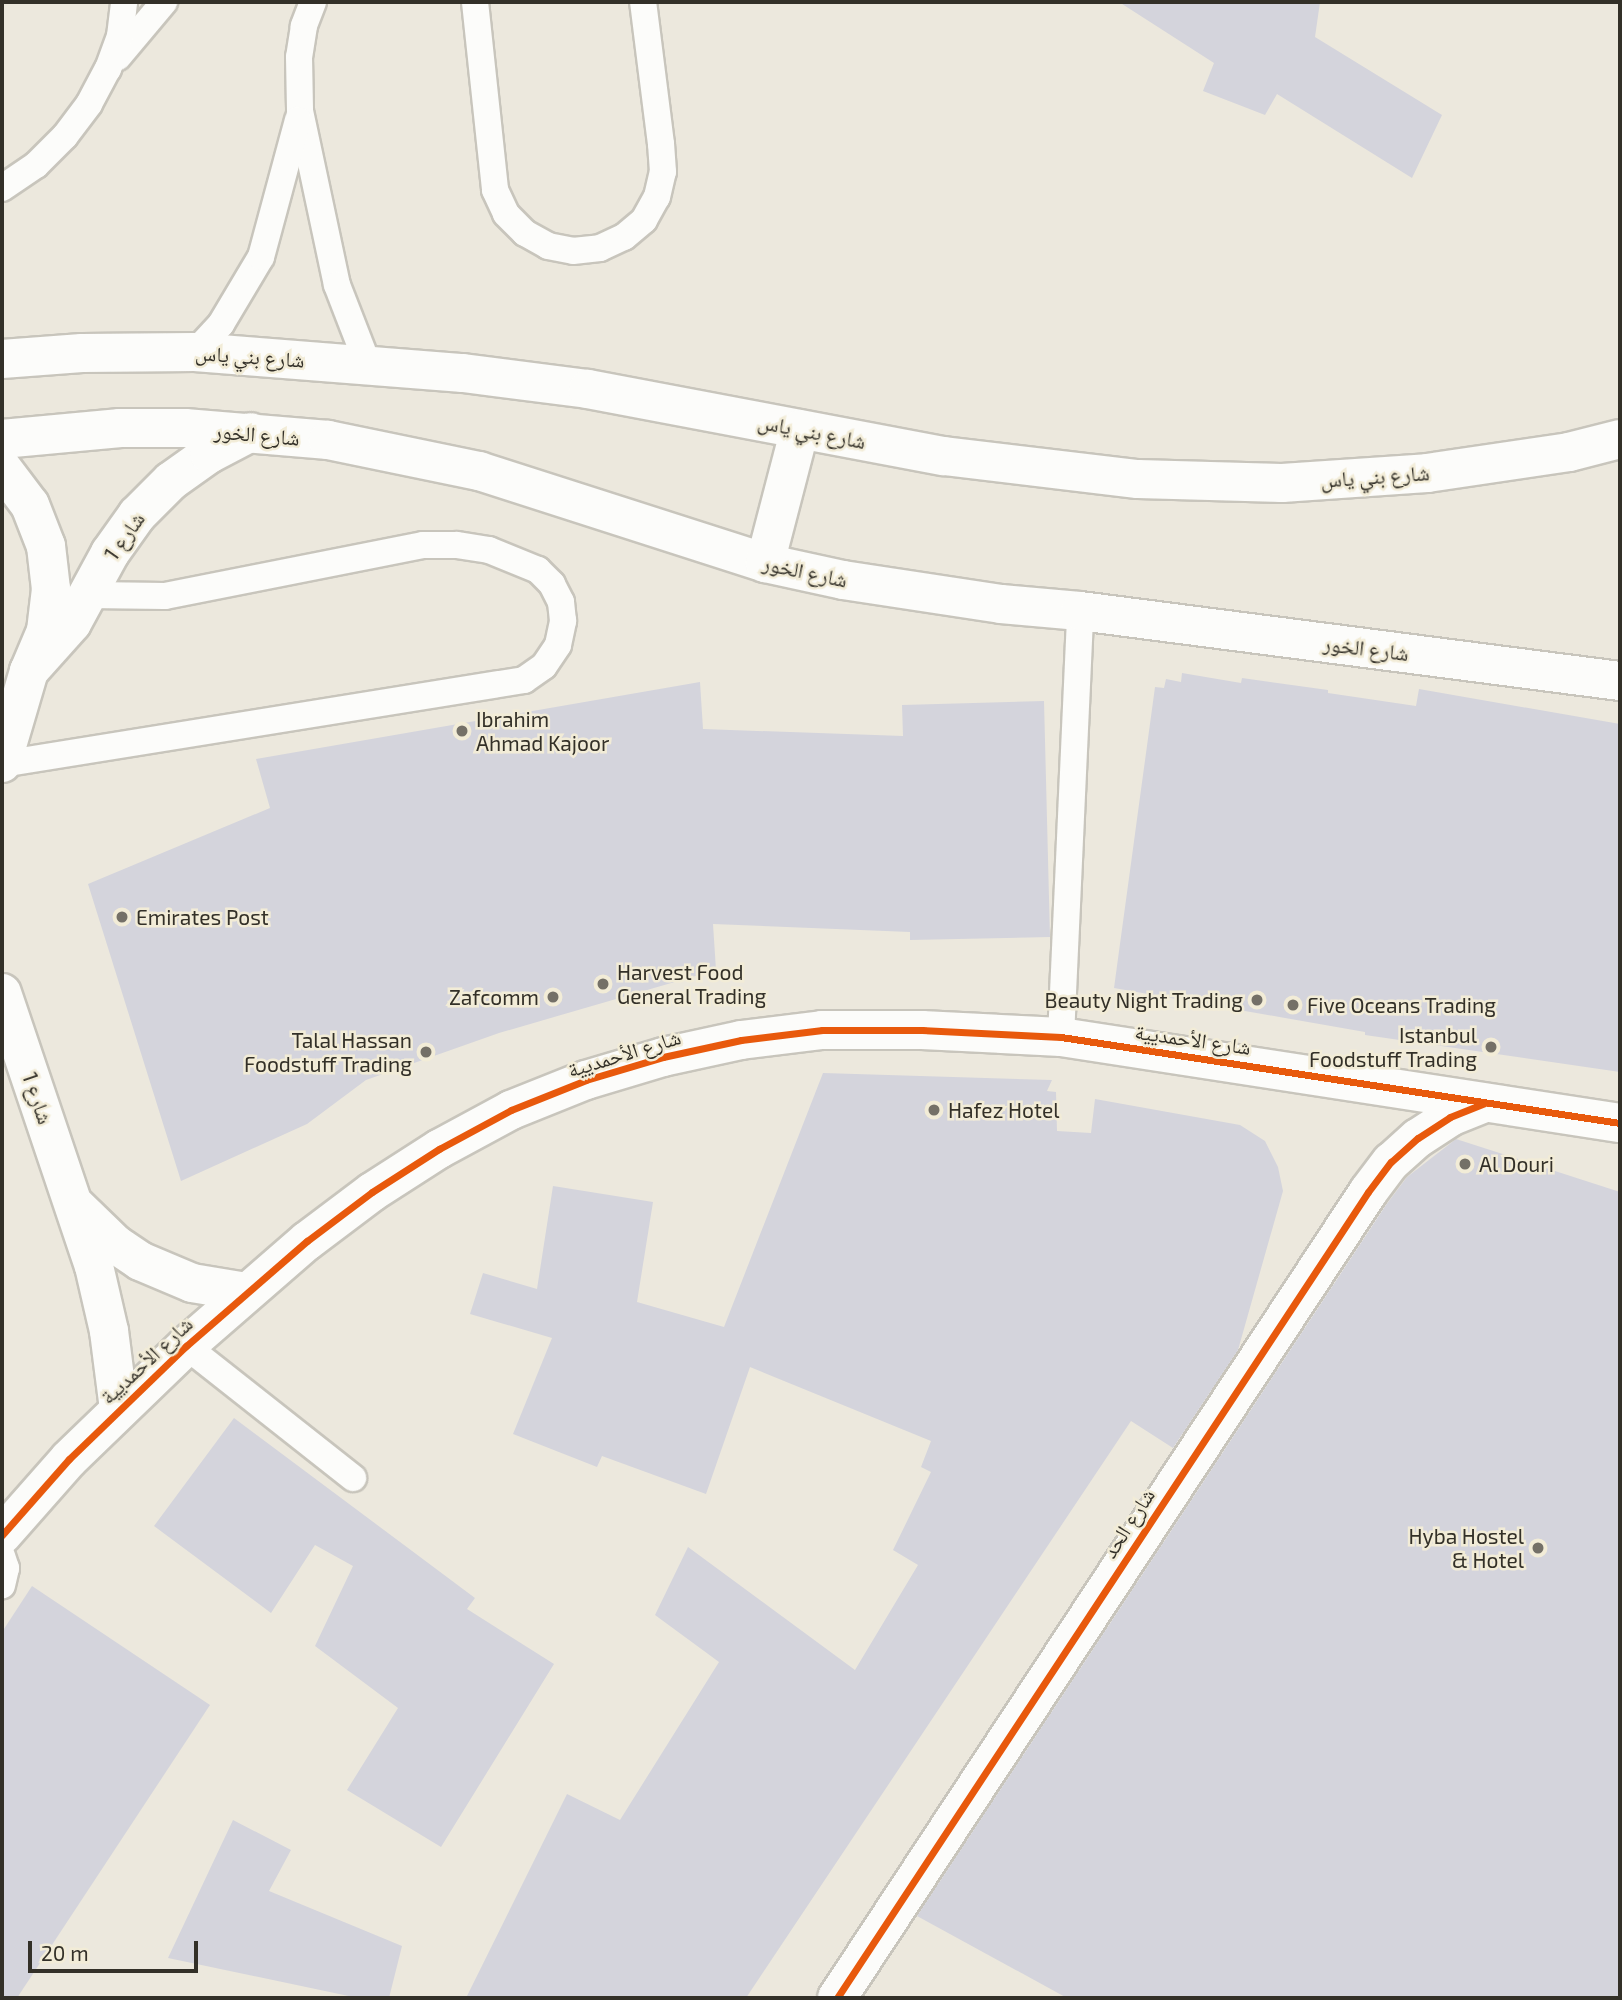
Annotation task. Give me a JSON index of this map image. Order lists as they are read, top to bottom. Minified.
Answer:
{"streets":{"street":["شارع بني ياس","شارع الخور","شارع 1","شارع الأحمديية","شارع الحد"]},"crossings":[["شارع الخور","شارع 1"],["شارع 1","شارع الأحمديية"],["شارع الأحمديية","شارع الحد"]],"places":["Ibrahim Ahmad Kajoor","Emirates Post","Harvest Food General Trading","Zafcomm","Beauty Night Trading","Five Oceans Trading","Istanbul Foodstuff Trading","Talal Hassan Foodstuff Trading","Hafez Hotel","Al Douri","Hyba Hostel & Hotel"],"scale_bar":"20 m"}
